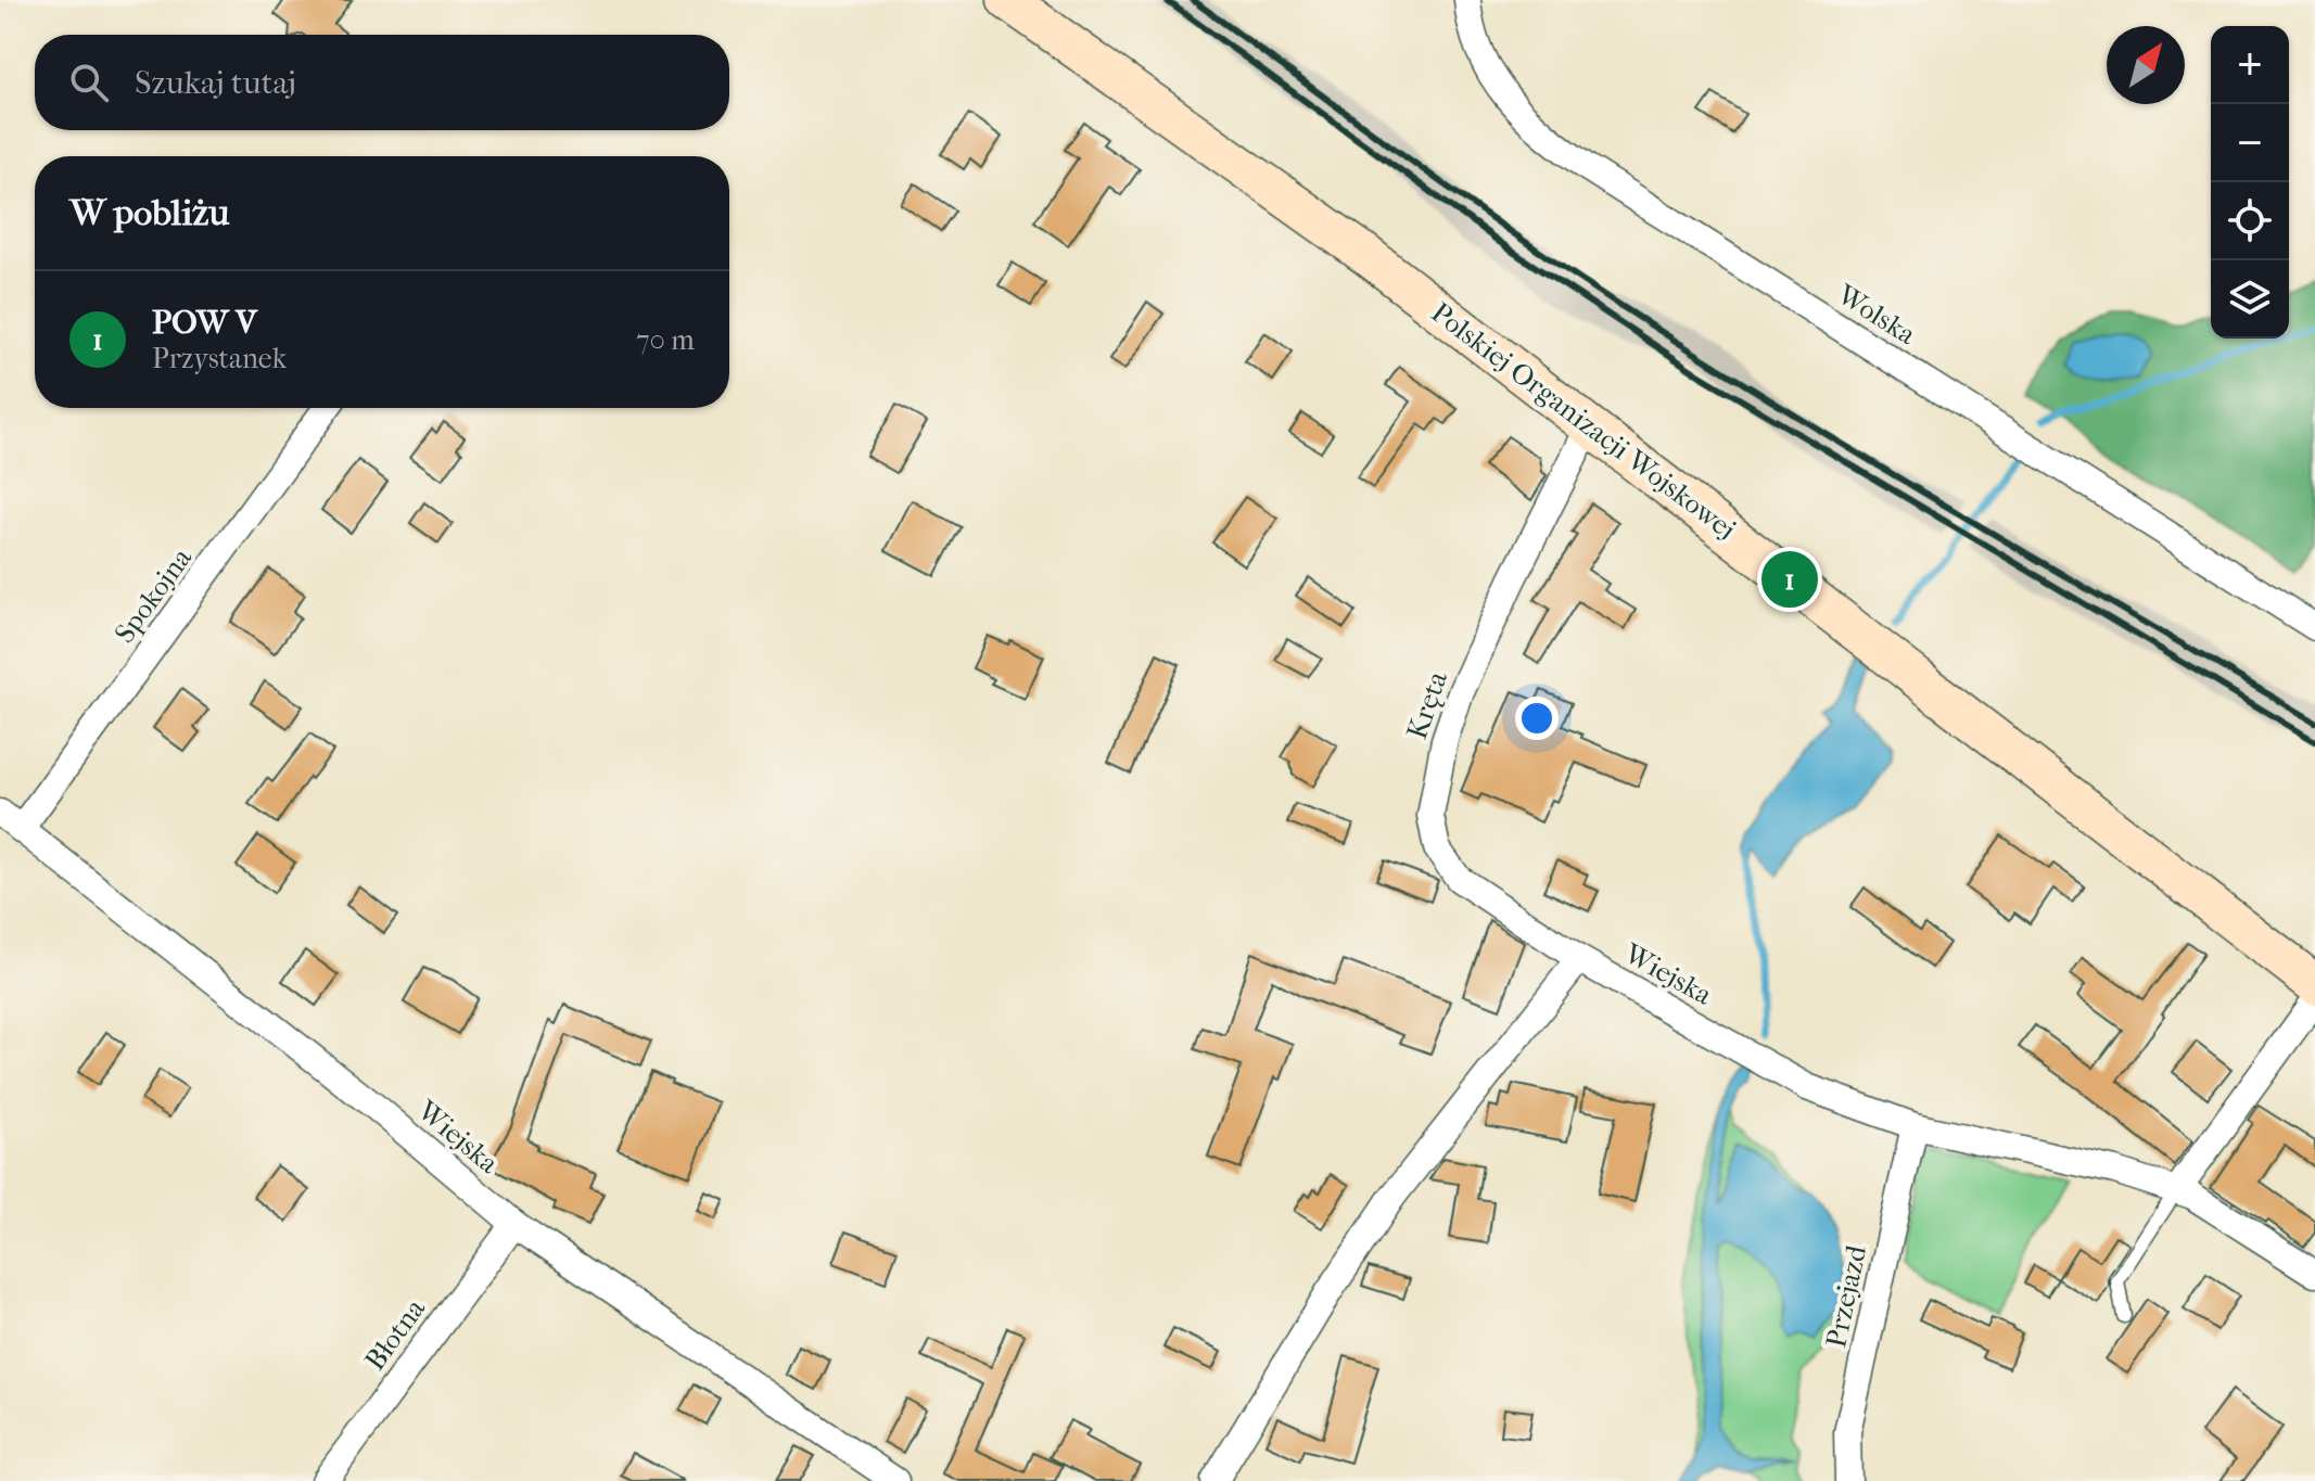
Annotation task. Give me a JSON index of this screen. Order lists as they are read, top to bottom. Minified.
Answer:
{"streets":{"main road":["Polskiej Organizacji Wojskowej"],"street":["Wolska","Spokojna","Kręta","Wiejska","Przejazd","Błotna"]},"crossings":[["Polskiej Organizacji Wojskowej","Kręta"],["Spokojna","Wiejska"],["Kręta","Wiejska"],["Wiejska","Przejazd"],["Wiejska","Błotna"]],"north":"top right","page":{"map_buttons":["+","−"],"search":"Szukaj tutaj","heading":"W pobliżu","list":[{"mark":"1","name":"POW V","note":"Przystanek","value":"70 m"}],"pins":"1"}}
